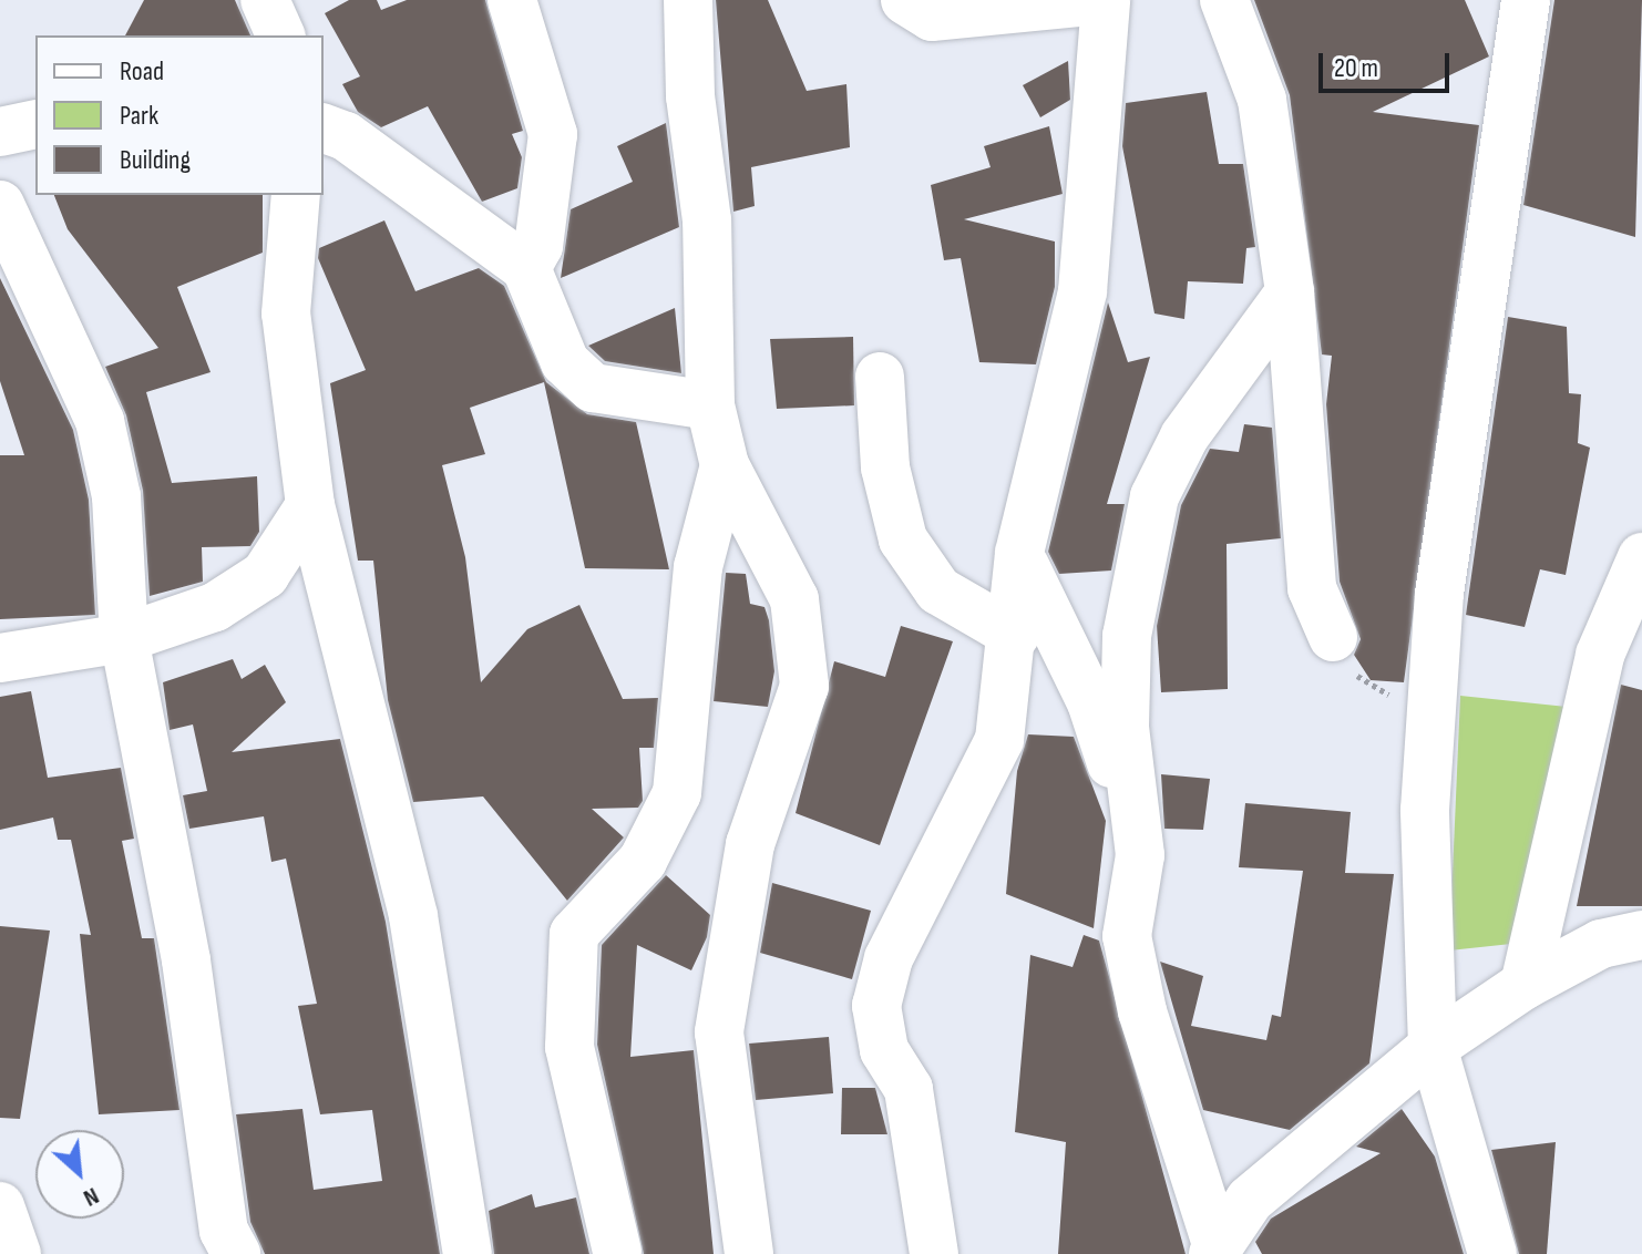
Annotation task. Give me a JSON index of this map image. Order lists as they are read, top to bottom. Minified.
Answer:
{"legend":["Road","Park","Building"],"scale_bar":"20 m","north":"bottom right"}
